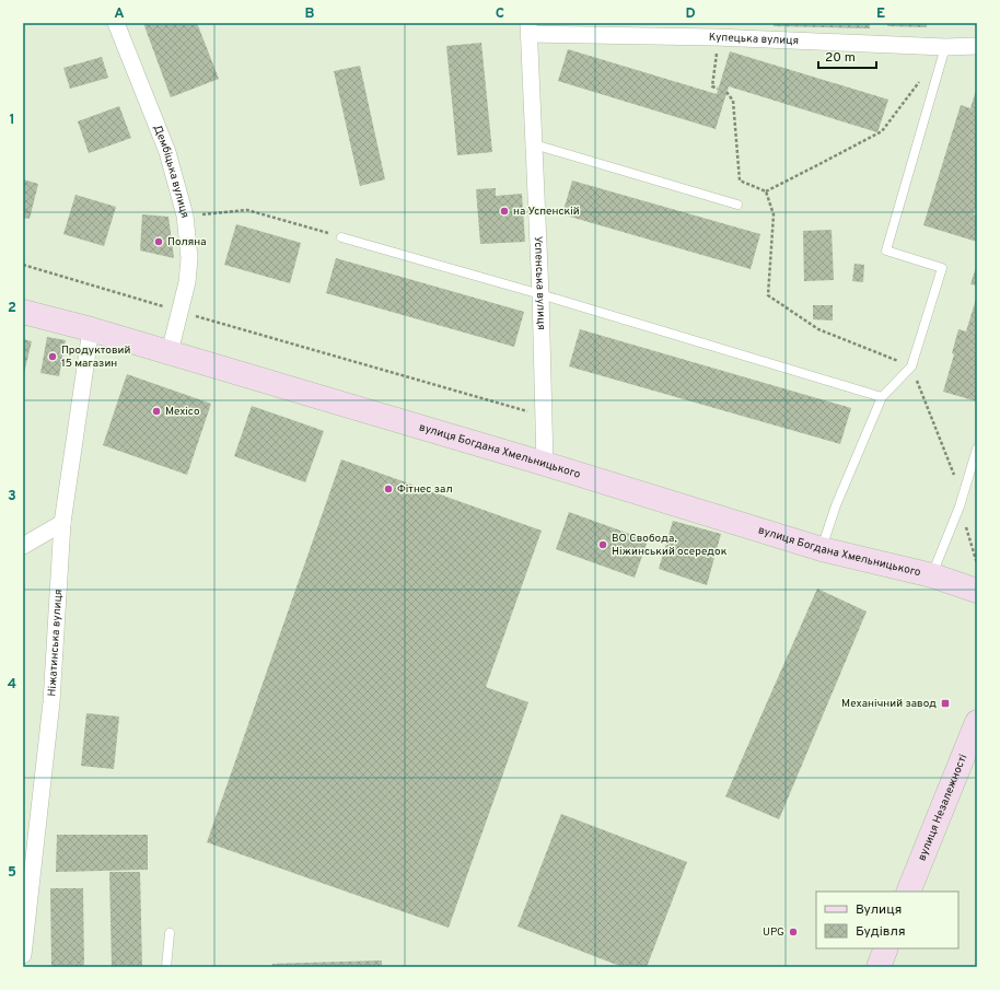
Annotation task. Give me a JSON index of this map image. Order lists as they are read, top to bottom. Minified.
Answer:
{"streets":{"street":["Купецька вулиця","Дембіцька вулиця","Успенська вулиця","вулиця Богдана Хмельницького","Ніжатинська вулиця","вулиця Незалежності"]},"crossings":[["Купецька вулиця","Успенська вулиця"],["Дембіцька вулиця","вулиця Богдана Хмельницького"],["Успенська вулиця","вулиця Богдана Хмельницького"],["вулиця Богдана Хмельницького","Ніжатинська вулиця"]],"places":{"other":["на Успенскій","Поляна","Продуктовий 15 магазин","Mexico","Фітнес зал","ВО Свобода, Ніжинський осередок","UPG"],"transit":["Механічний завод"]},"legend":["Вулиця","Будівля"],"scale_bar":"20 m","grid":{"columns":["A","B","C","D","E"],"rows":["1","2","3","4","5"]}}
